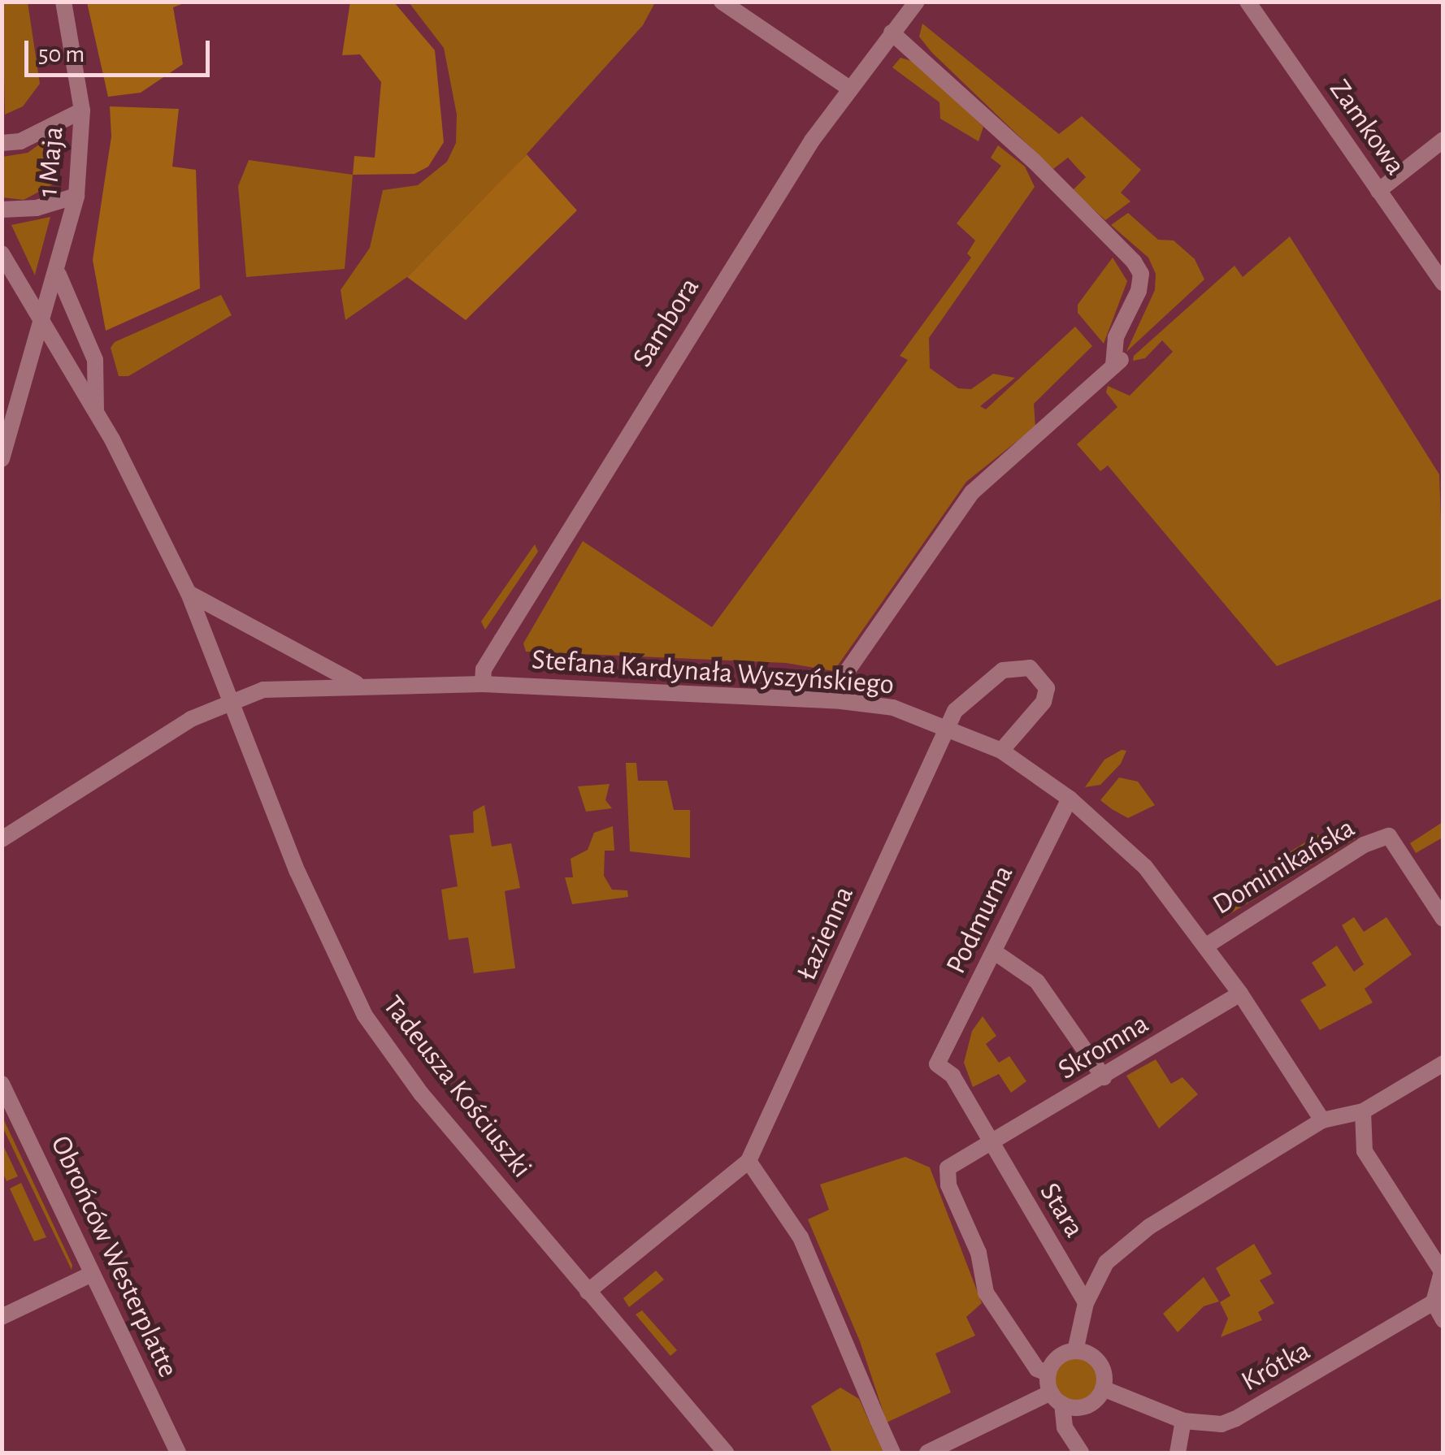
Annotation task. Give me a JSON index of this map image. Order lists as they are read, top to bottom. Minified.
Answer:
{"streets":{"street":["Zamkowa","1 Maja","Sambora","Stefana Kardynała Wyszyńskiego","Dominikańska","Podmurna","Łazienna","Skromna","Tadeusza Kościuszki","Stara","Obrońców Westerplatte","Krótka"]},"crossings":[["Sambora","Stefana Kardynała Wyszyńskiego"],["Stefana Kardynała Wyszyńskiego","Dominikańska"],["Stefana Kardynała Wyszyńskiego","Podmurna"],["Stefana Kardynała Wyszyńskiego","Łazienna"],["Stefana Kardynała Wyszyńskiego","Skromna"],["Stefana Kardynała Wyszyńskiego","Tadeusza Kościuszki"],["Podmurna","Stara"],["Łazienna","Tadeusza Kościuszki"],["Skromna","Stara"]],"scale_bar":"50 m"}
